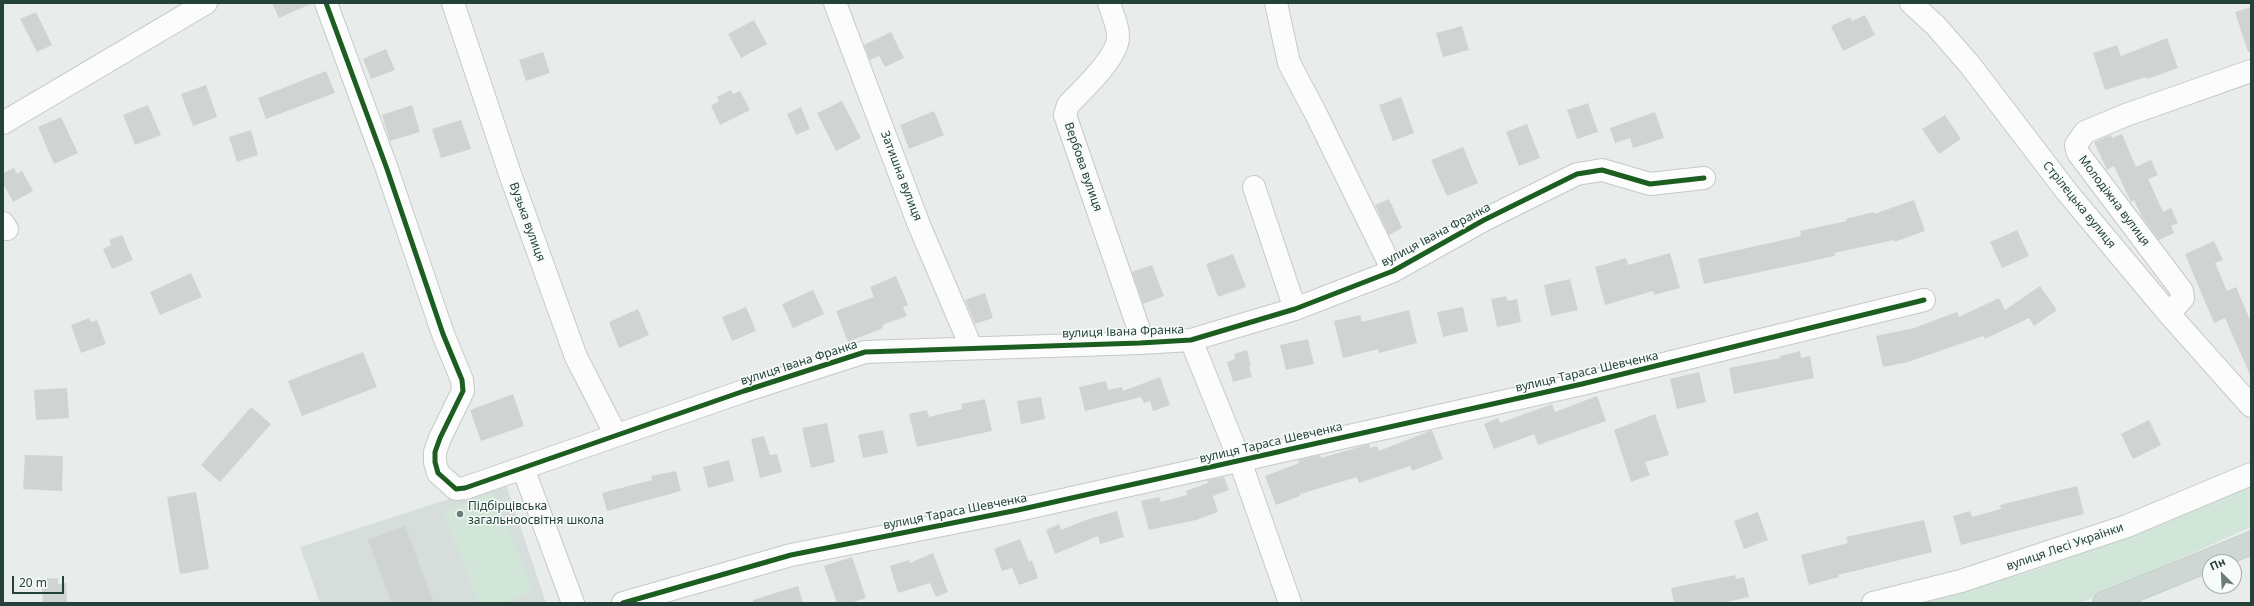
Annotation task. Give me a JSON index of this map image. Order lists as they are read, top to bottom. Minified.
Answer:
{"streets":{"street":["Вербова вулиця","Затишна вулиця","Молодіжна вулиця","Стрілецька вулиця","Вузька вулиця","вулиця Івана Франка","вулиця Тараса Шевченка","вулиця Лесі Українки"]},"crossings":[["Вербова вулиця","вулиця Івана Франка"],["Затишна вулиця","вулиця Івана Франка"],["Молодіжна вулиця","Стрілецька вулиця"],["Вузька вулиця","вулиця Івана Франка"]],"places":["Підбірцівська загальноосвітня школа"],"scale_bar":"20 m","north":"top left"}
